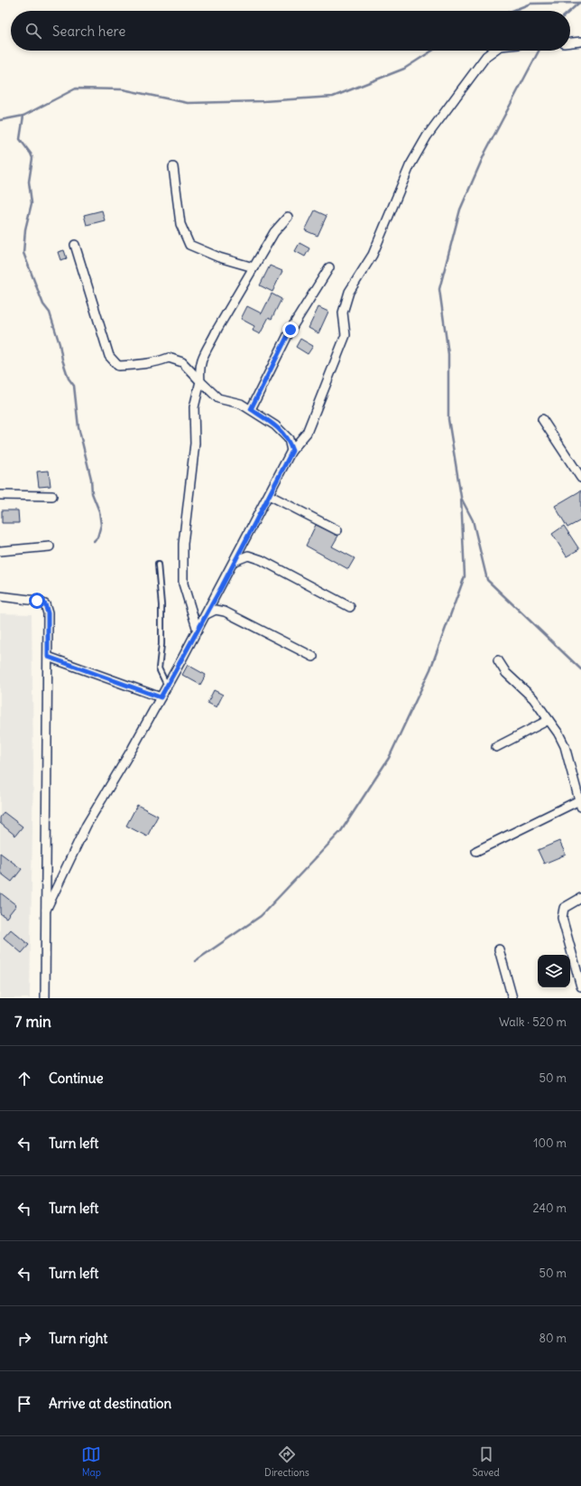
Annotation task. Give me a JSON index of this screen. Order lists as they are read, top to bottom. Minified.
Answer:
{"page":{"search":"Search here","heading":["7 min","Walk · 520 m"],"list":[["Continue","50 m"],["Turn left","100 m"],["Turn left","240 m"],["Turn left","50 m"],["Turn right","80 m"],"Arrive at destination"],"nav":["Map","Directions","Saved"]}}
